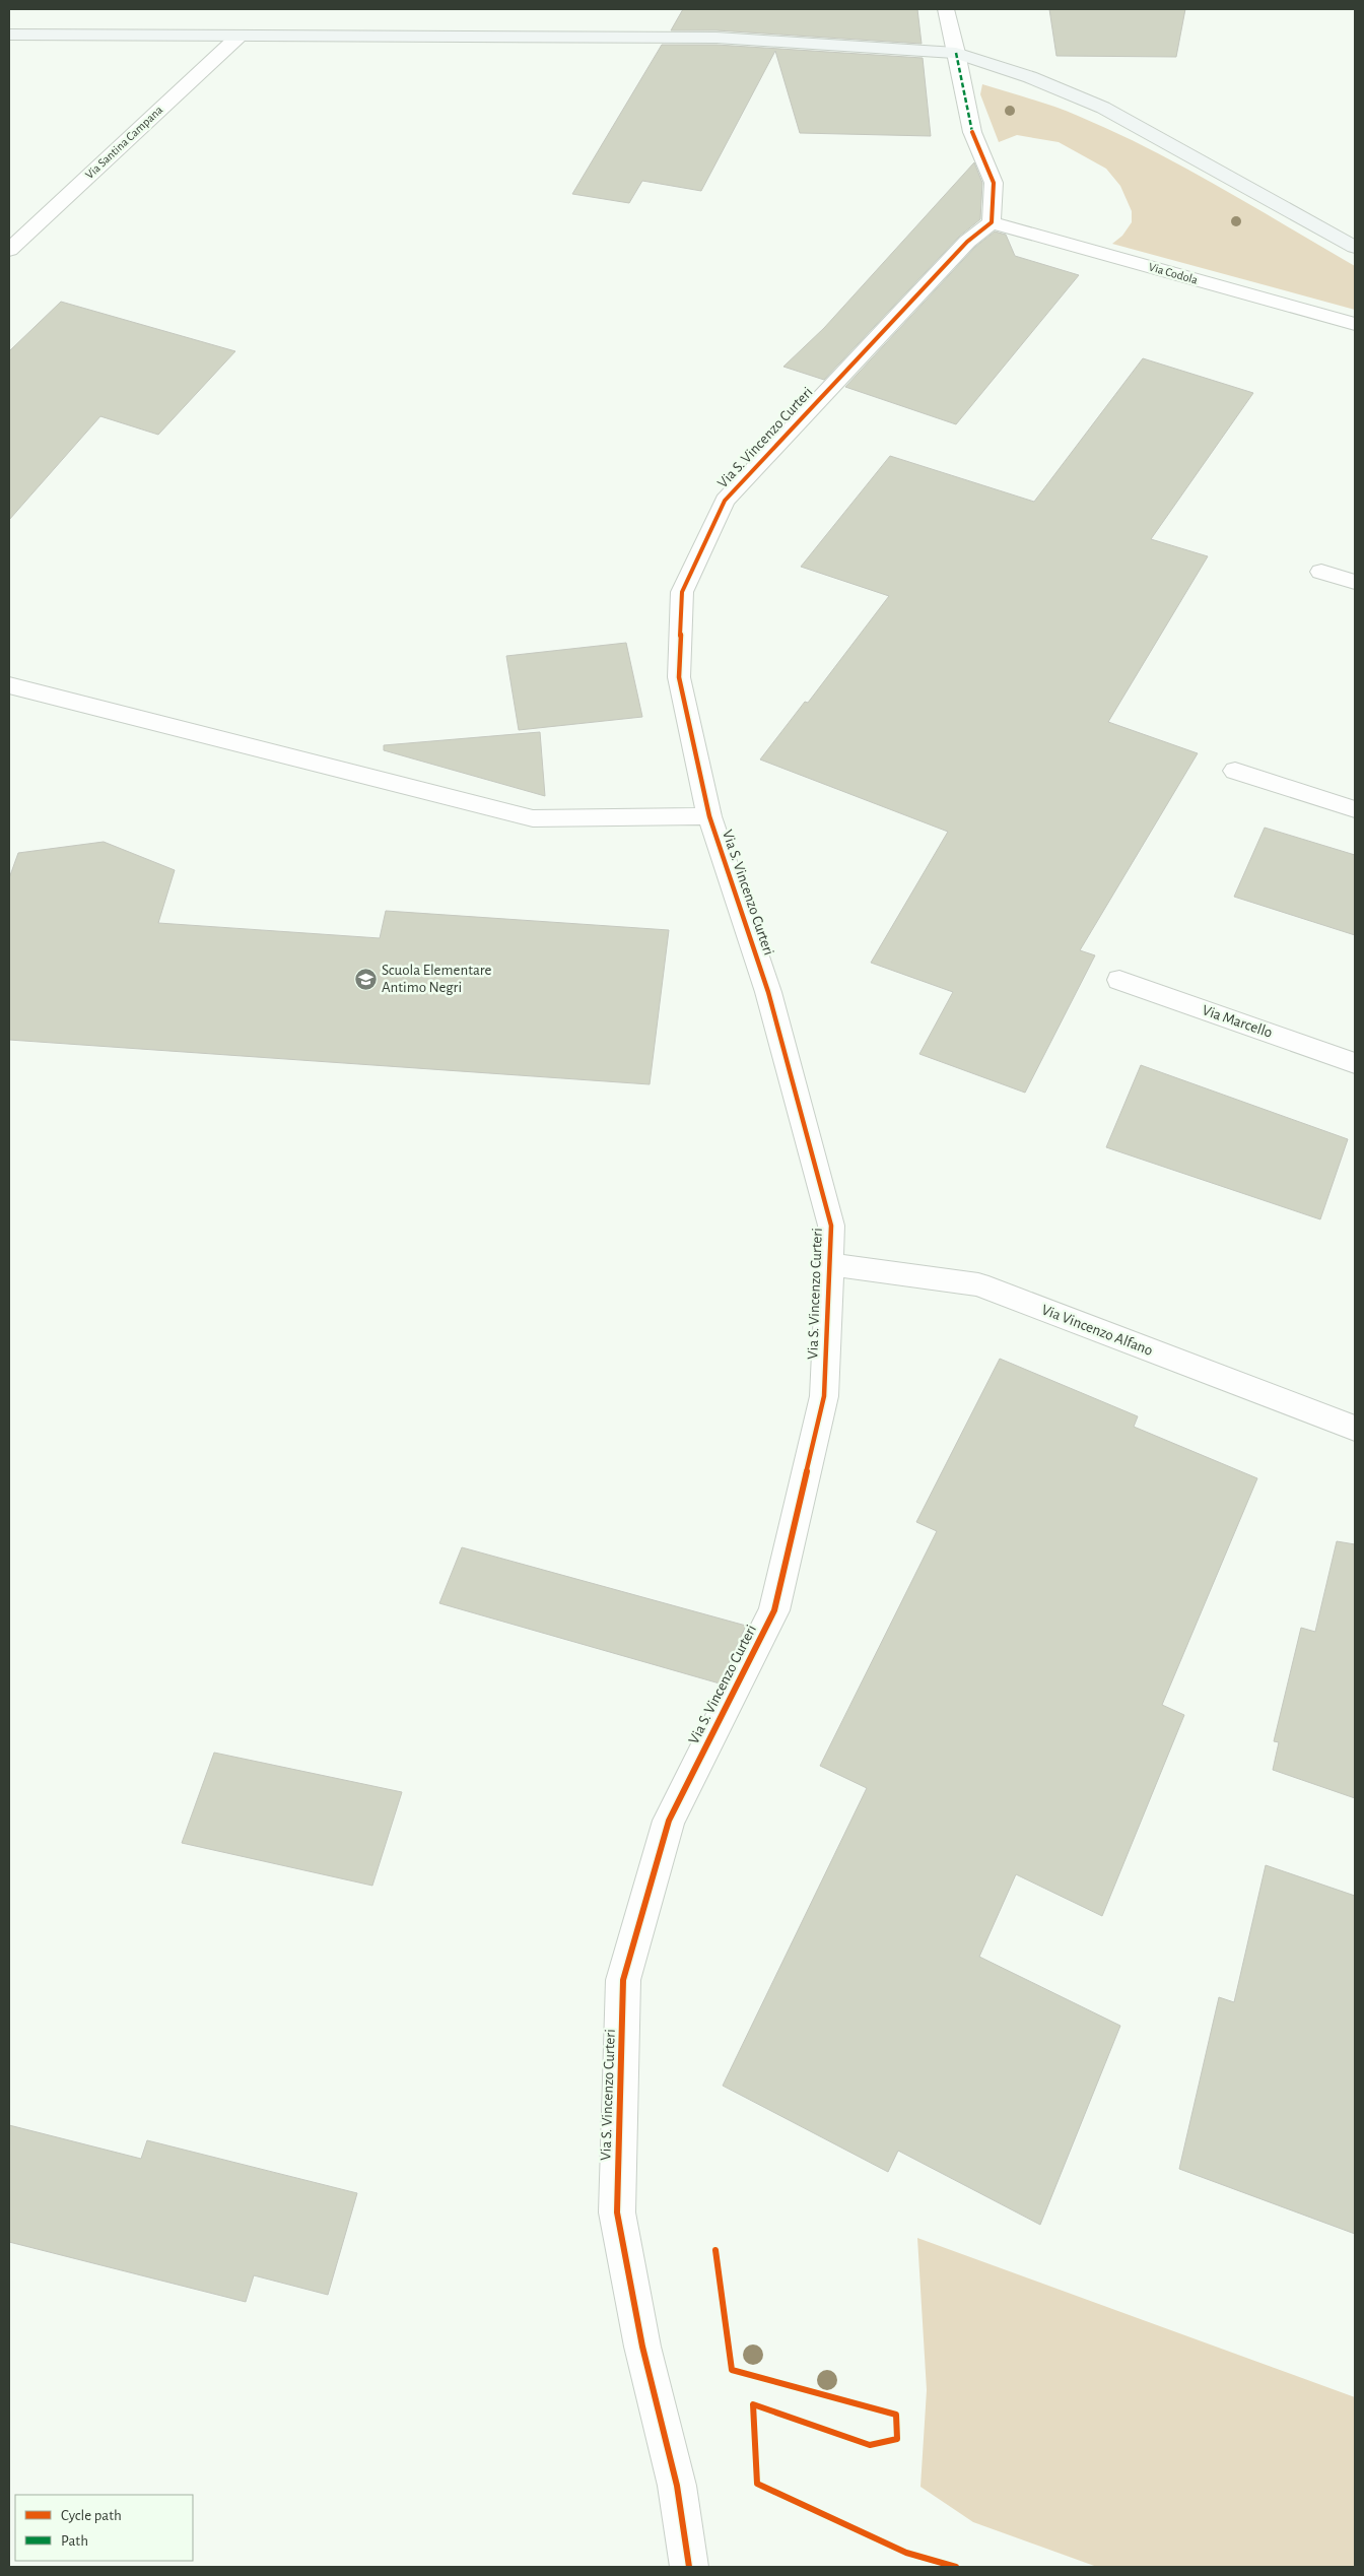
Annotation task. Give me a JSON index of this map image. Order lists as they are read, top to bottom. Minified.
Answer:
{"streets":{"street":["Via Santina Campana","Via Codola","Via S. Vincenzo Curteri","Via Marcello","Via Vincenzo Alfano"]},"crossings":[["Via Codola","Via S. Vincenzo Curteri"],["Via S. Vincenzo Curteri","Via Vincenzo Alfano"]],"places":{"school or university":["Scuola Elementare Antimo Negri"]},"legend":["Cycle path","Path"]}
